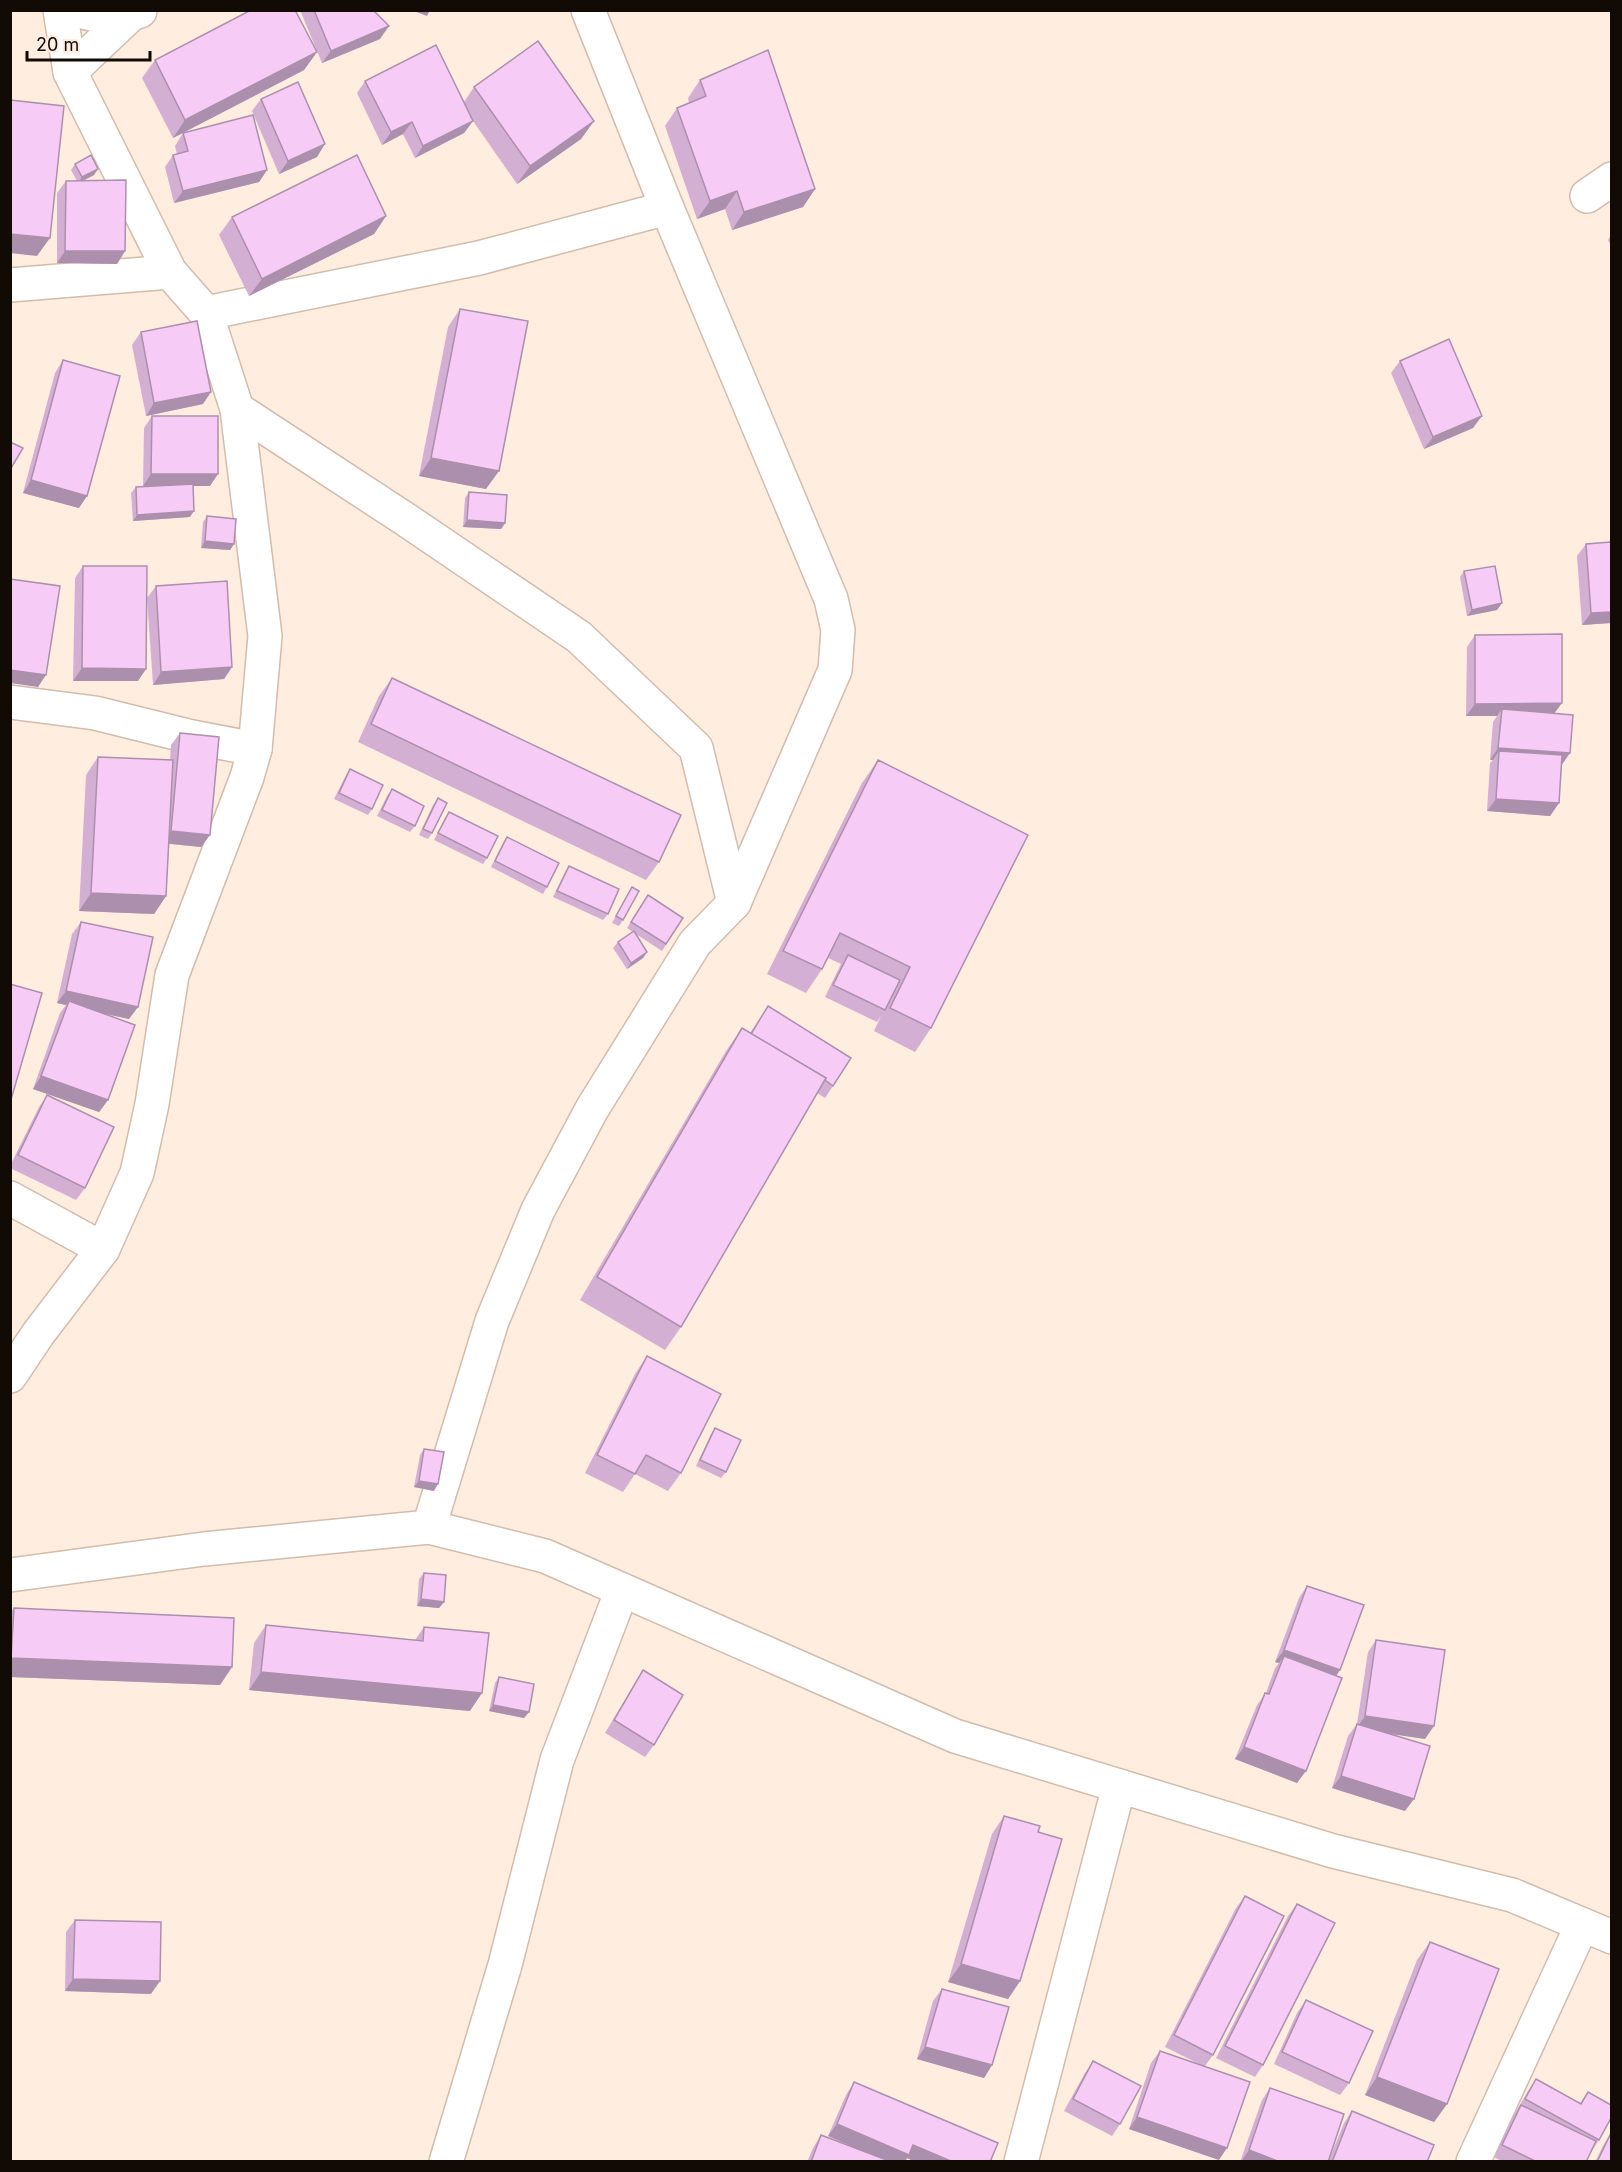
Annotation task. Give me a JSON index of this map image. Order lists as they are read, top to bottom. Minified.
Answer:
{"scale_bar":"20 m"}
